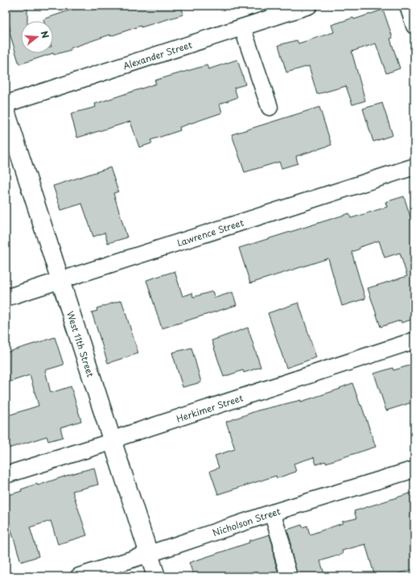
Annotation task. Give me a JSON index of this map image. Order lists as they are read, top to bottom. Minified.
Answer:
{"streets":{"main road":["West 11th Street"],"street":["Alexander Street","Lawrence Street","Herkimer Street","Nicholson Street"]},"crossings":[["Lawrence Street","West 11th Street"],["West 11th Street","Herkimer Street"],["West 11th Street","Nicholson Street"]],"north":"right"}
